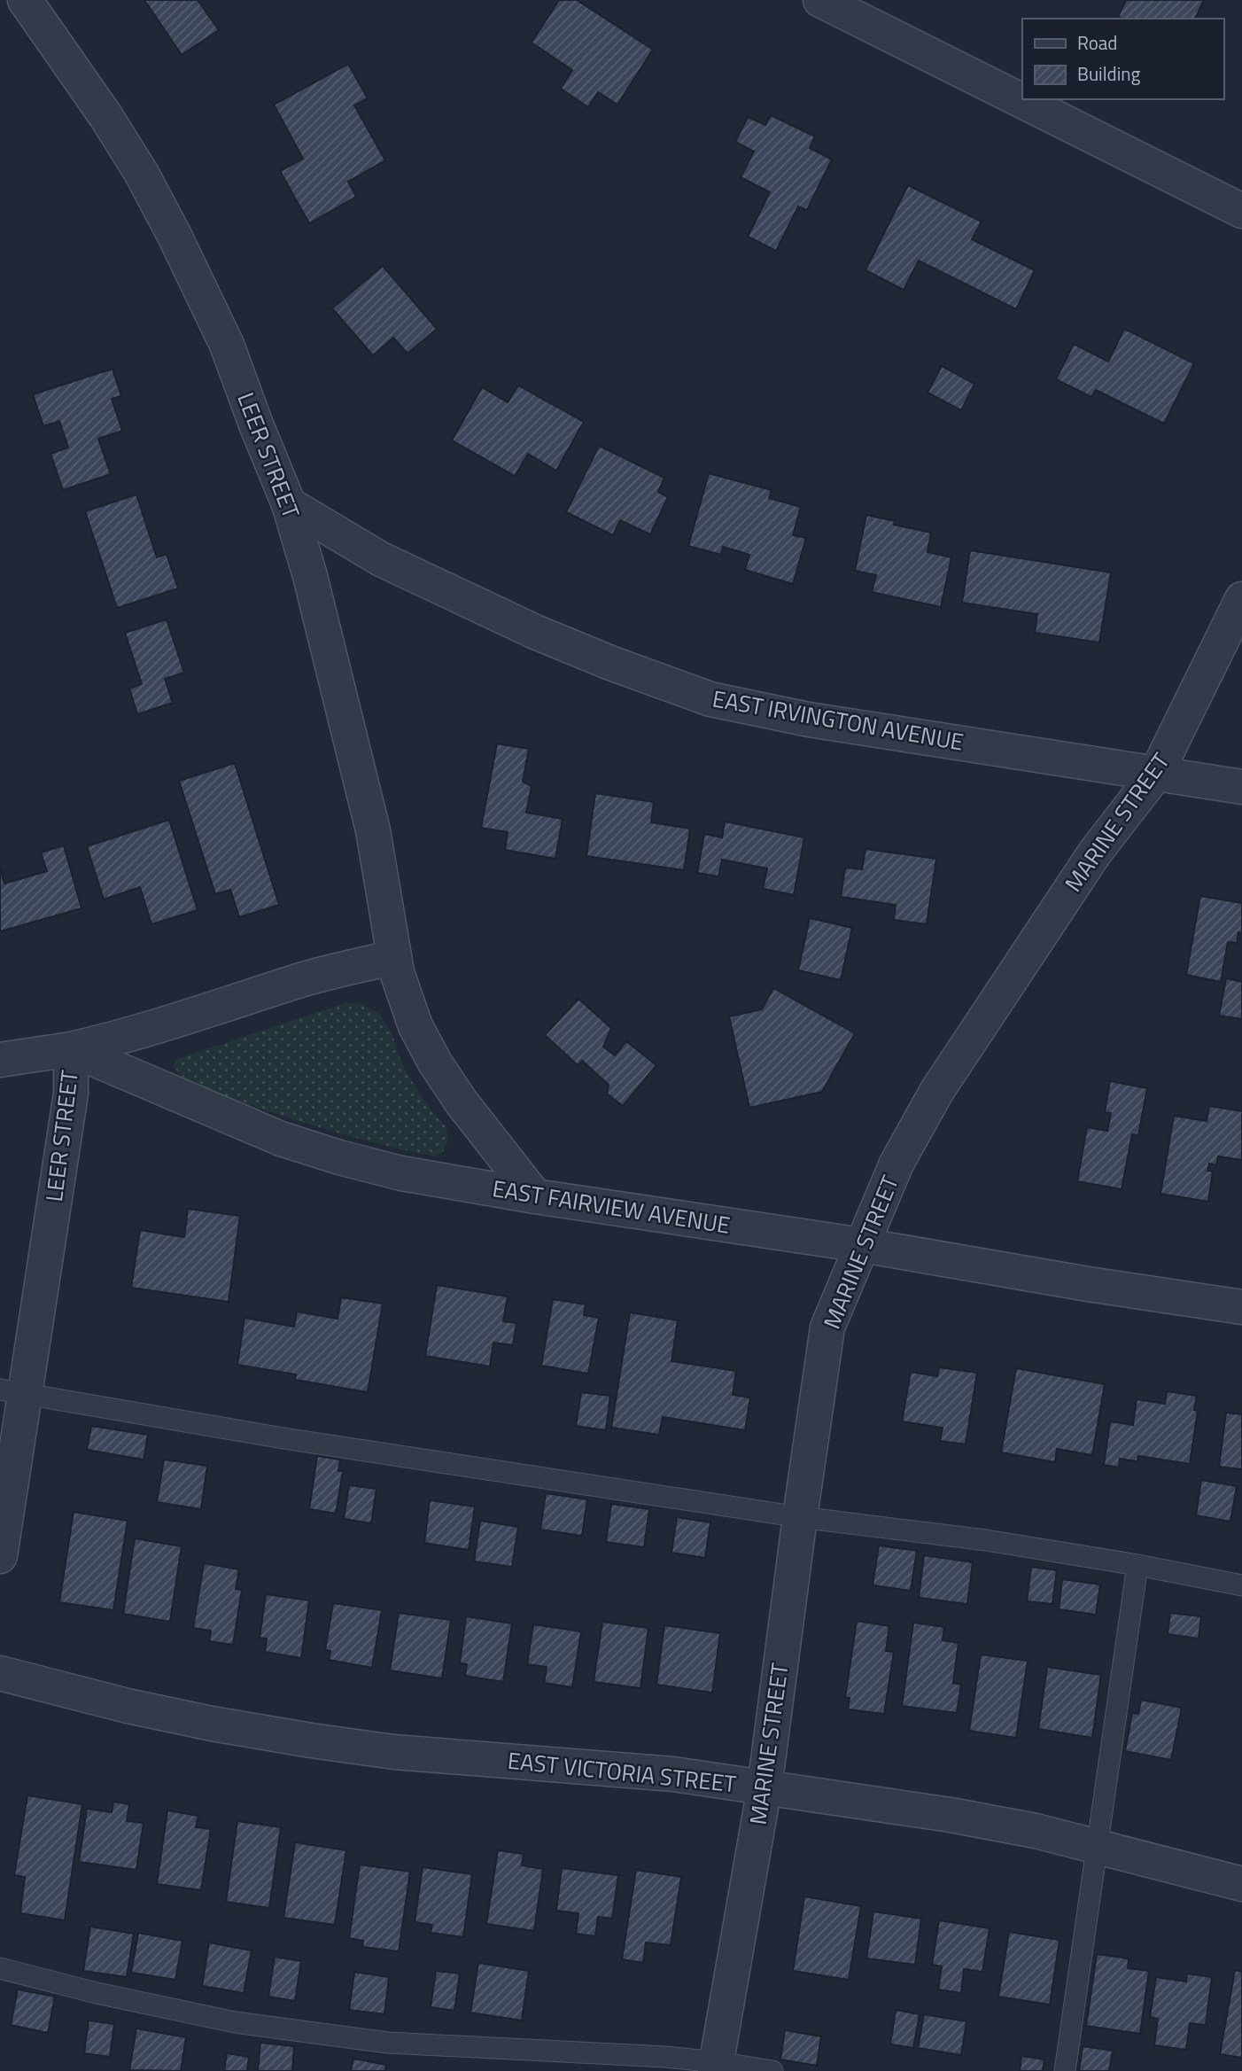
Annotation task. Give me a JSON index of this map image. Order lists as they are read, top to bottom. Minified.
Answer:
{"streets":{"street":["LEER STREET","EAST IRVINGTON AVENUE","MARINE STREET","EAST FAIRVIEW AVENUE","EAST VICTORIA STREET"]},"crossings":[["LEER STREET","EAST IRVINGTON AVENUE"],["LEER STREET","EAST FAIRVIEW AVENUE"],["EAST IRVINGTON AVENUE","MARINE STREET"],["MARINE STREET","EAST FAIRVIEW AVENUE"],["MARINE STREET","EAST VICTORIA STREET"]],"legend":["Road","Building"]}
